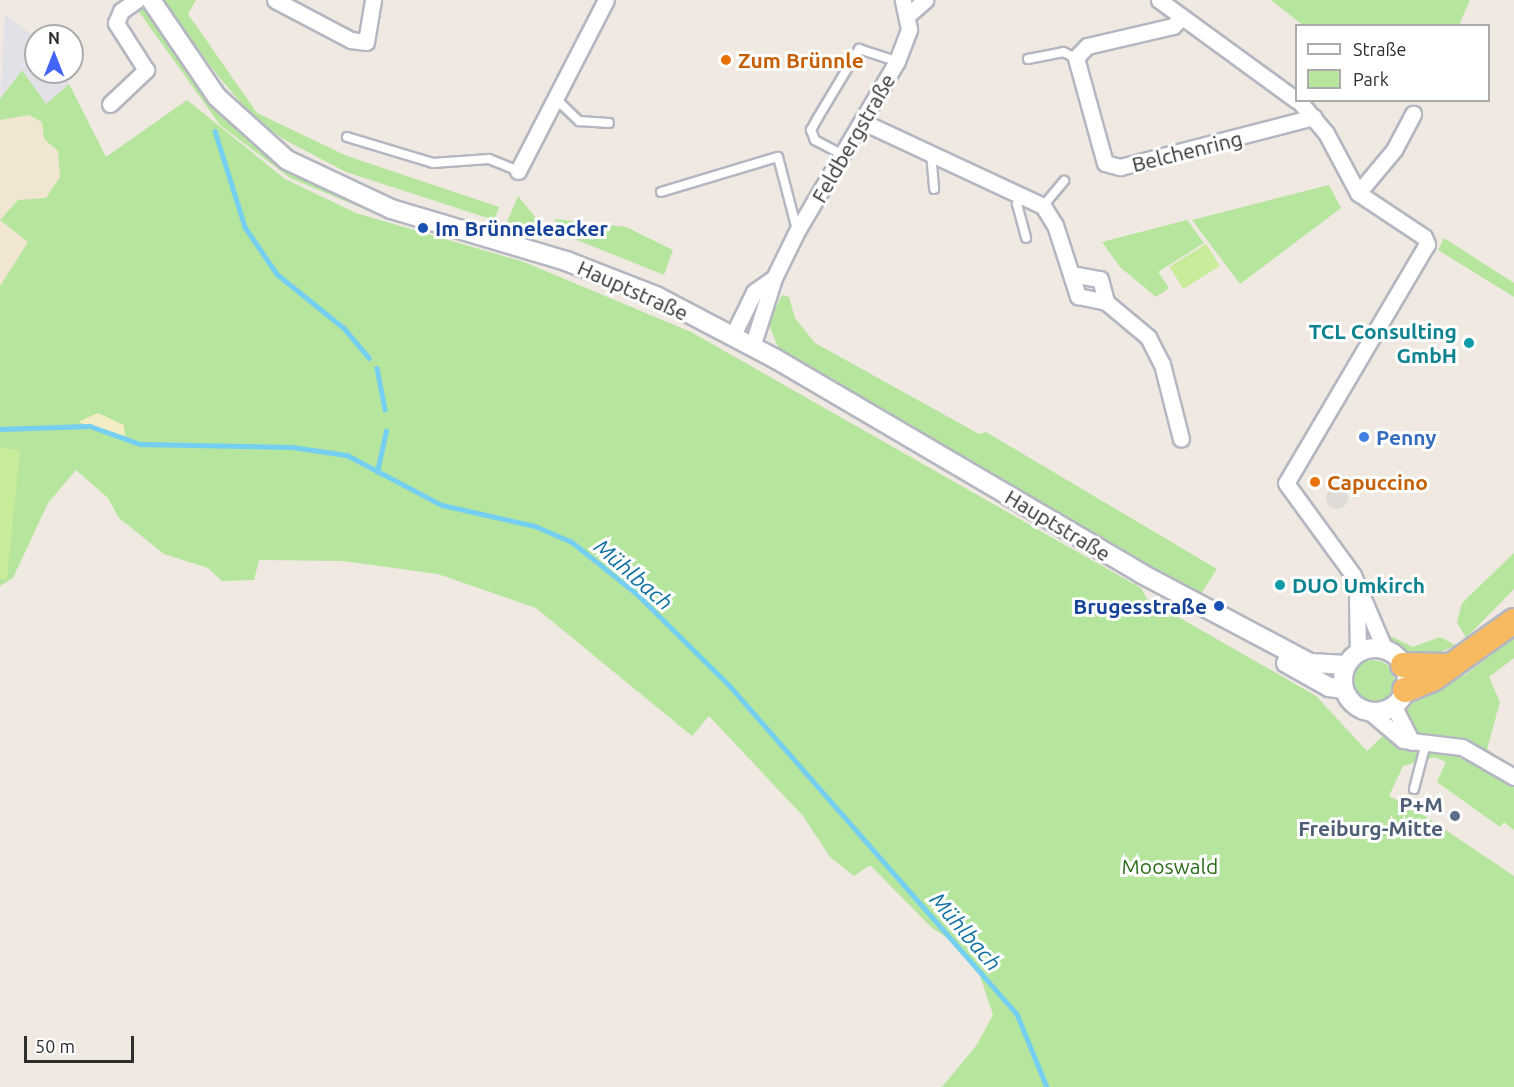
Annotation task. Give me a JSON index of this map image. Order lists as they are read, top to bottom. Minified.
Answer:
{"streets":{"street":["Feldbergstraße","Belchenring","Hauptstraße"]},"crossings":[["Feldbergstraße","Hauptstraße"]],"water":["Mühlbach"],"parks":["Mooswald"],"places":["Zum Brünnle","Im Brünneleacker","TCL Consulting GmbH","Penny","Capuccino","DUO Umkirch","Brugesstraße","P+M Freiburg-Mitte"],"legend":["Straße","Park"],"scale_bar":"50 m","north":"top"}
